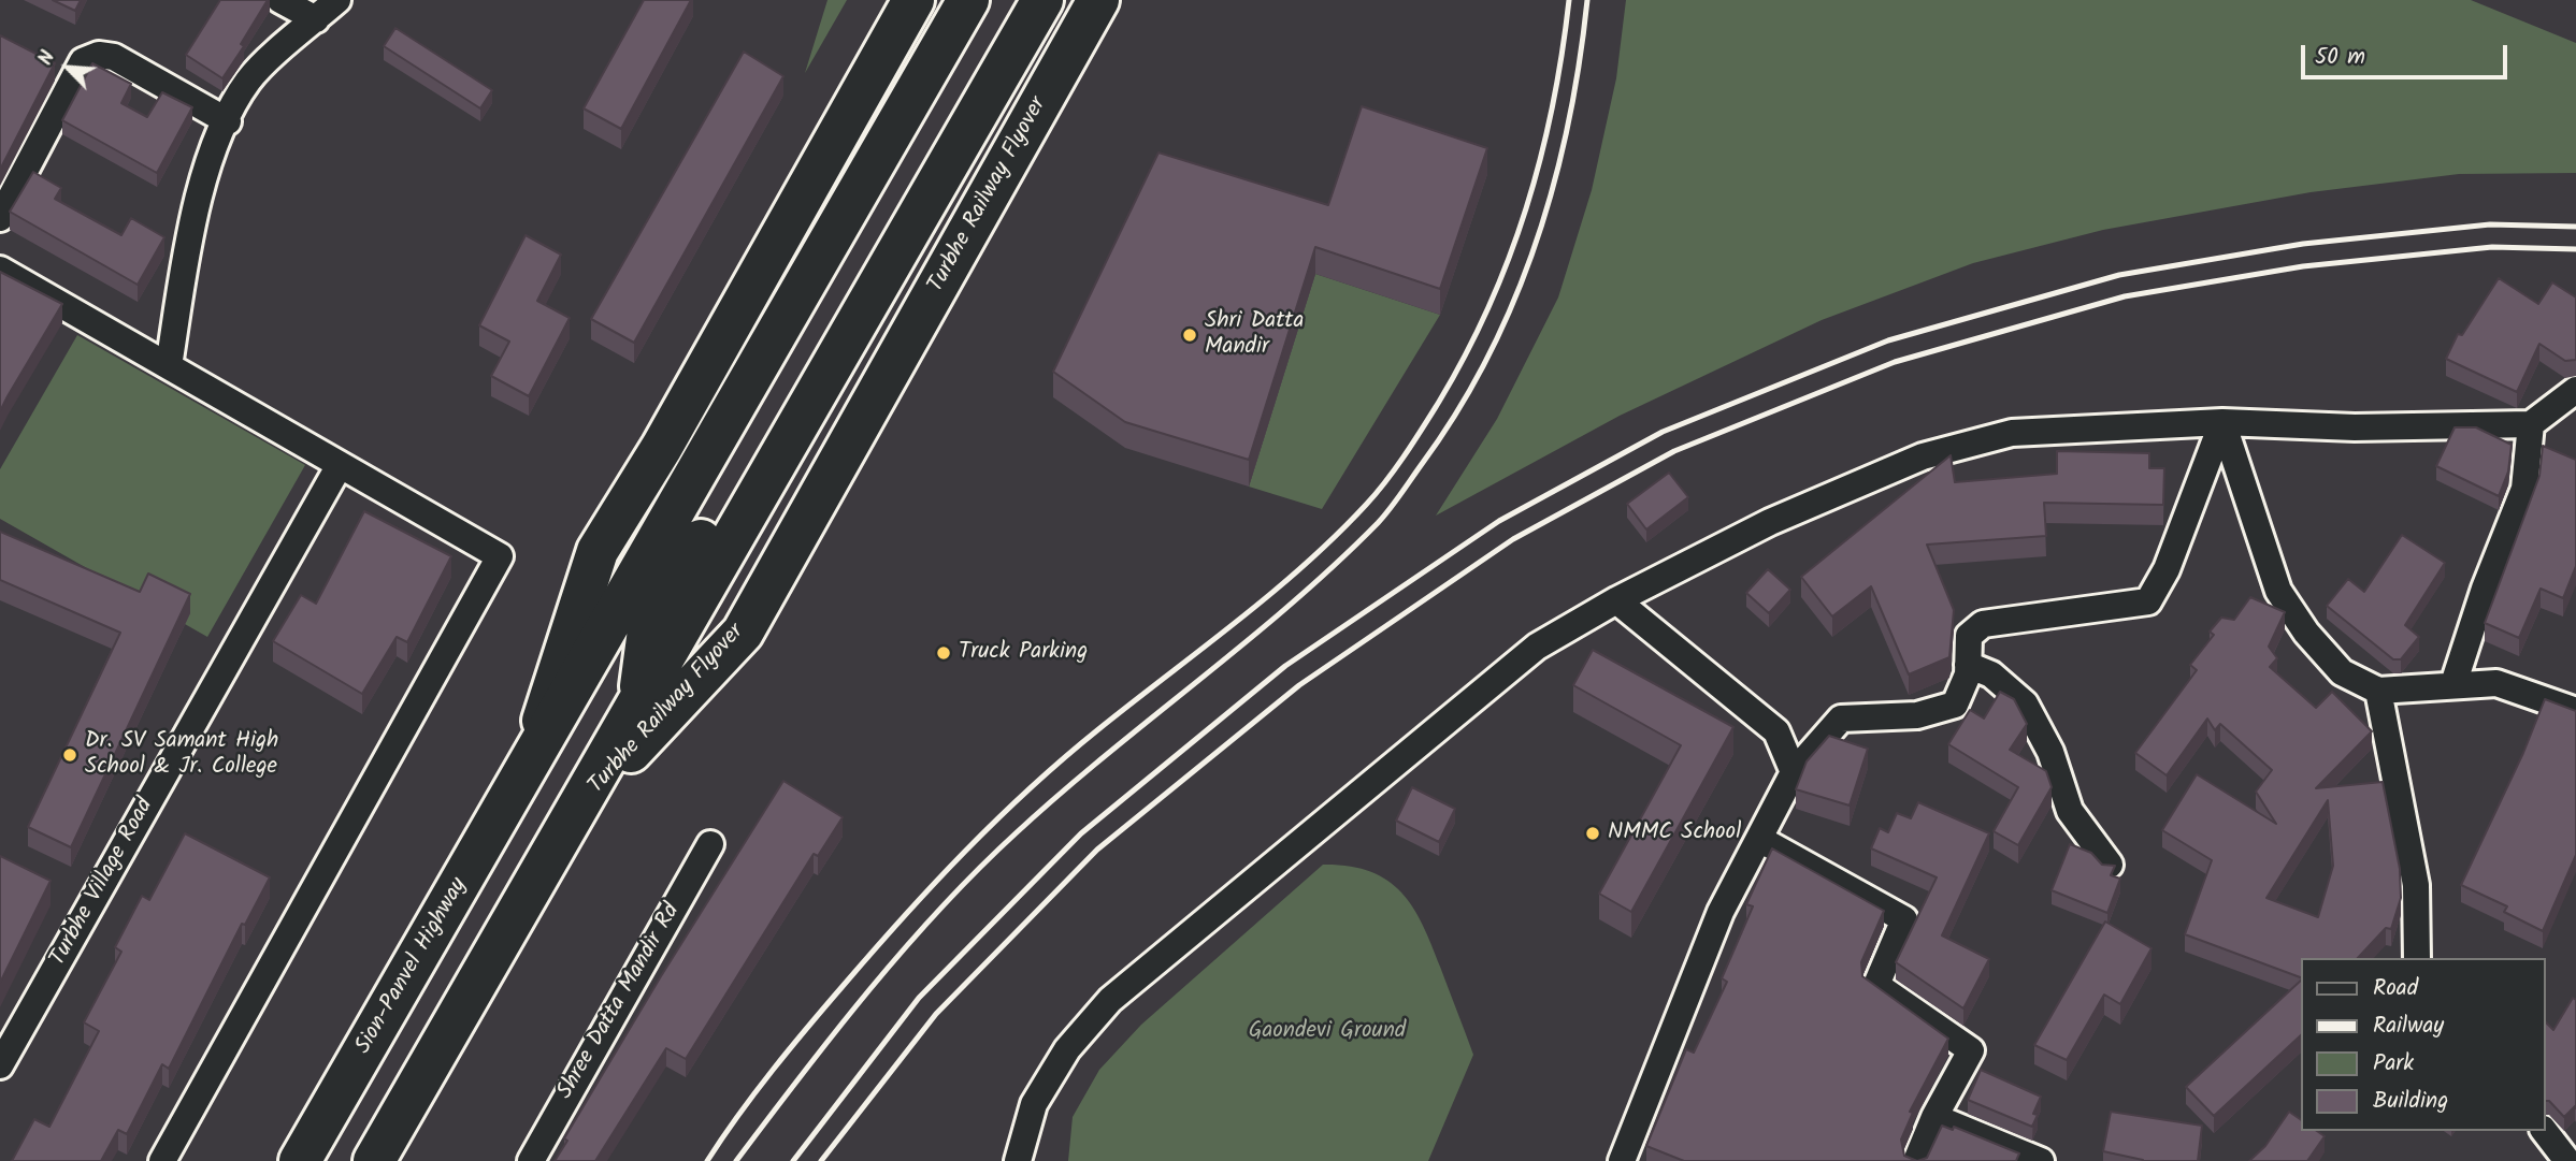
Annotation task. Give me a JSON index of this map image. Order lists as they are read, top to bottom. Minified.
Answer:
{"streets":{"main road":["Turbhe Railway Flyover","Sion-Panvel Highway"],"street":["Turbhe Village Road","Shree Datta Mandir Rd"]},"parks":["Gaondevi Ground"],"places":["Shri Datta Mandir","Truck Parking","Dr. SV Samant High School & Jr. College","NMMC School"],"legend":["Road","Railway","Park","Building"],"scale_bar":"50 m","north":"top left"}
